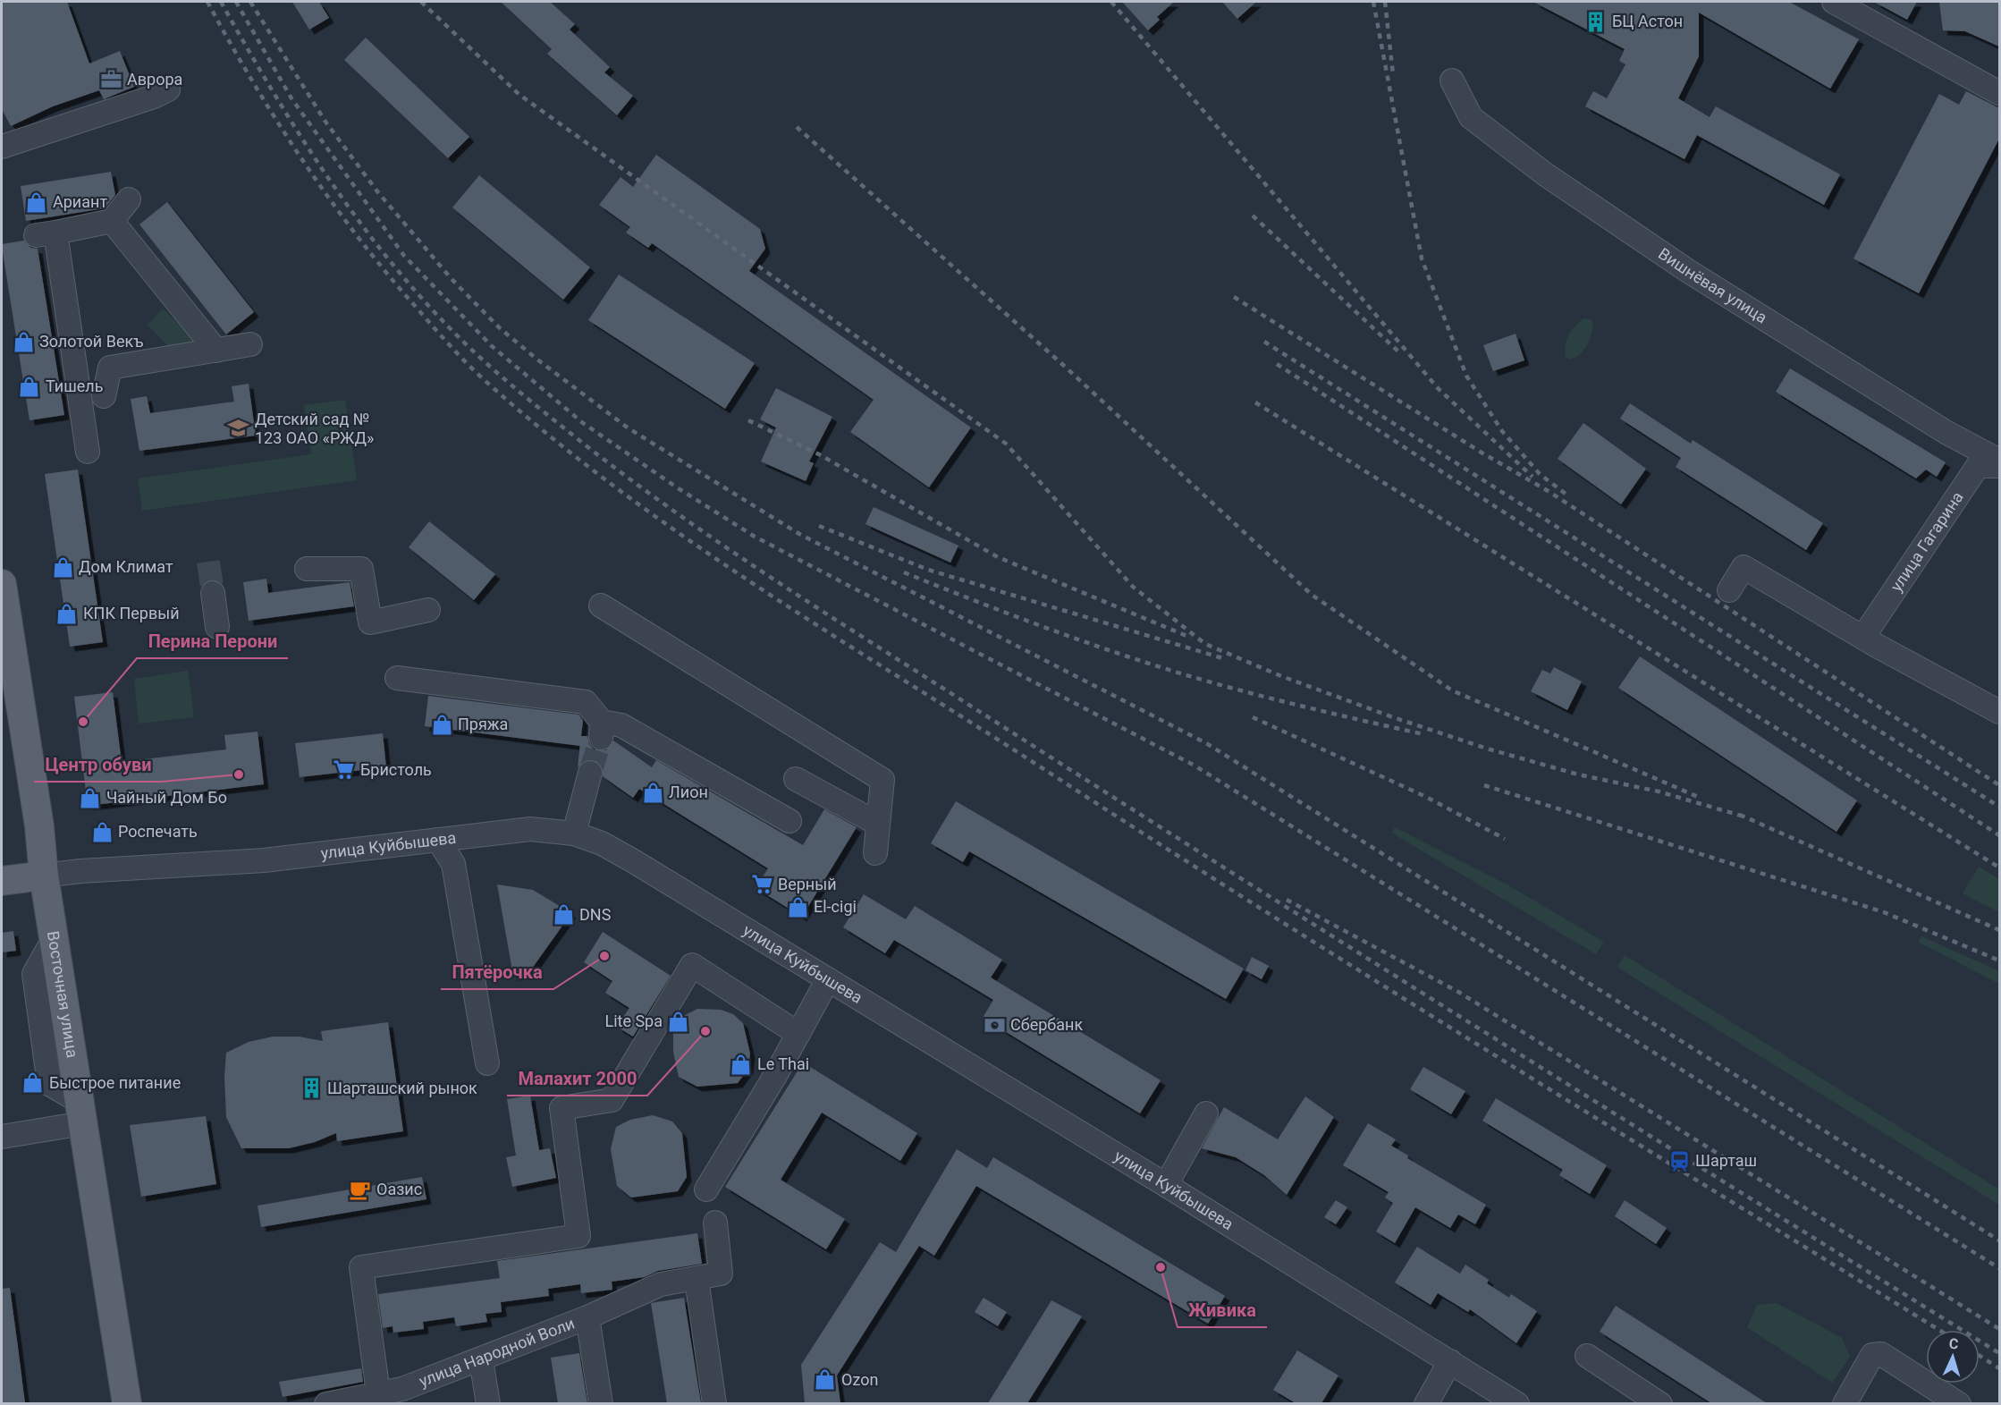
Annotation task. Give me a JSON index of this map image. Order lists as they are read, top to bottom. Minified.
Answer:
{"streets":{"main road":["улица Куйбышева","Восточная улица"],"street":["Вишнёвая улица","улица Гагарина","улица Народной Воли"]},"crossings":[["улица Куйбышева","Восточная улица"]],"places":{"building":["БЦ Астон","Шарташский рынок"],"office":["Аврора"],"shop":["Ариант","Золотой Векъ","Тишель","Дом Климат","КПК Первый","Пряжа","Лион","Чайный Дом Бо","Роспечать","El-cigi","DNS","Lite Spa","Le Thai","Быстрое питание","Ozon"],"school or university":["Детский сад № 123 ОАО «РЖД»"],"other":["Перина Перони","Центр обуви","Пятёрочка","Малахит 2000","Живика"],"supermarket":["Бристоль","Верный"],"bank":["Сбербанк"],"station":["Шарташ"],"cafe":["Оазис"]},"north":"top"}
